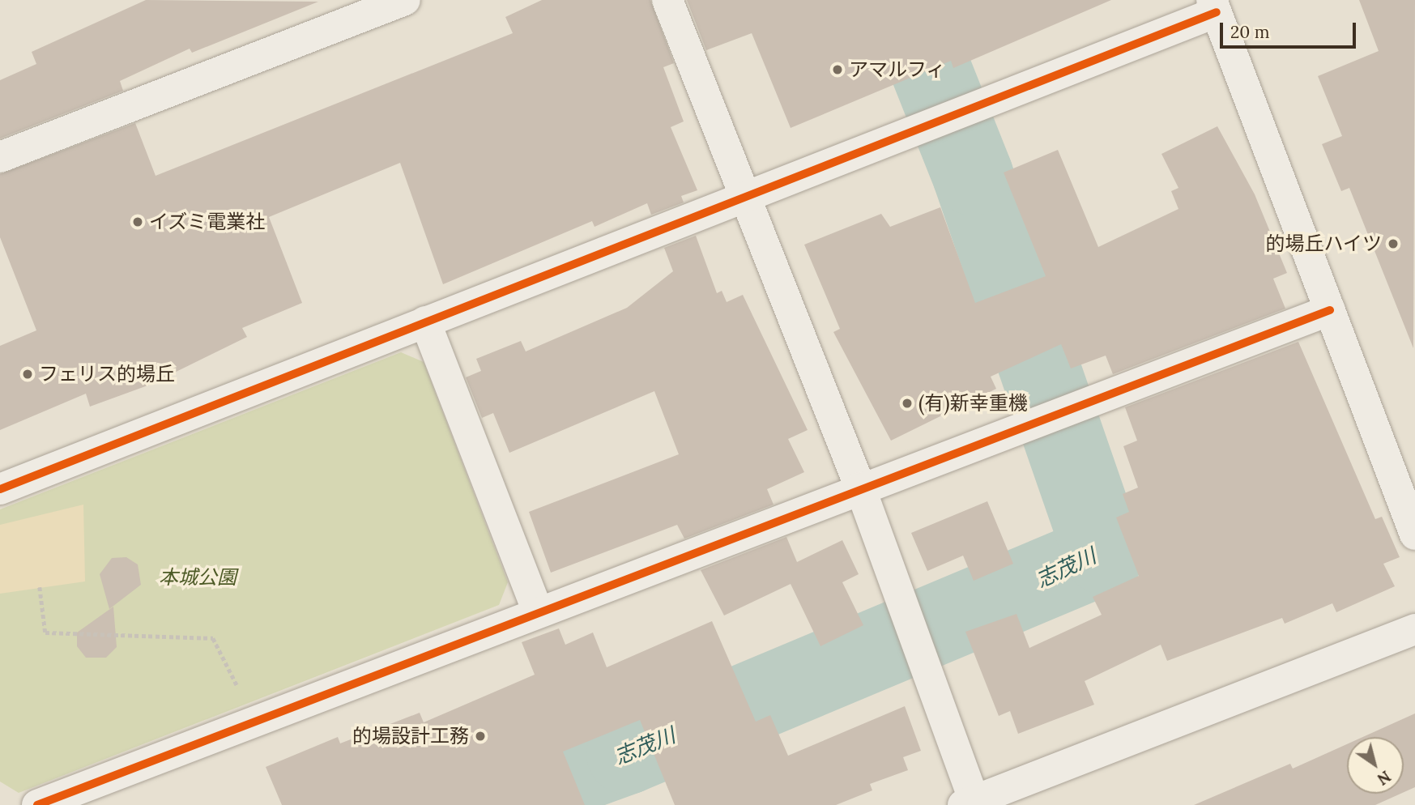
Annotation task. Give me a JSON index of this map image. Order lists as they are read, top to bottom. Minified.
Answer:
{"water":["志茂川"],"parks":["本城公園"],"places":["アマルフィ","イズミ電業社","的場丘ハイツ","フェリス的場丘","(有)新幸重機","的場設計工務"],"scale_bar":"20 m","north":"bottom right"}
